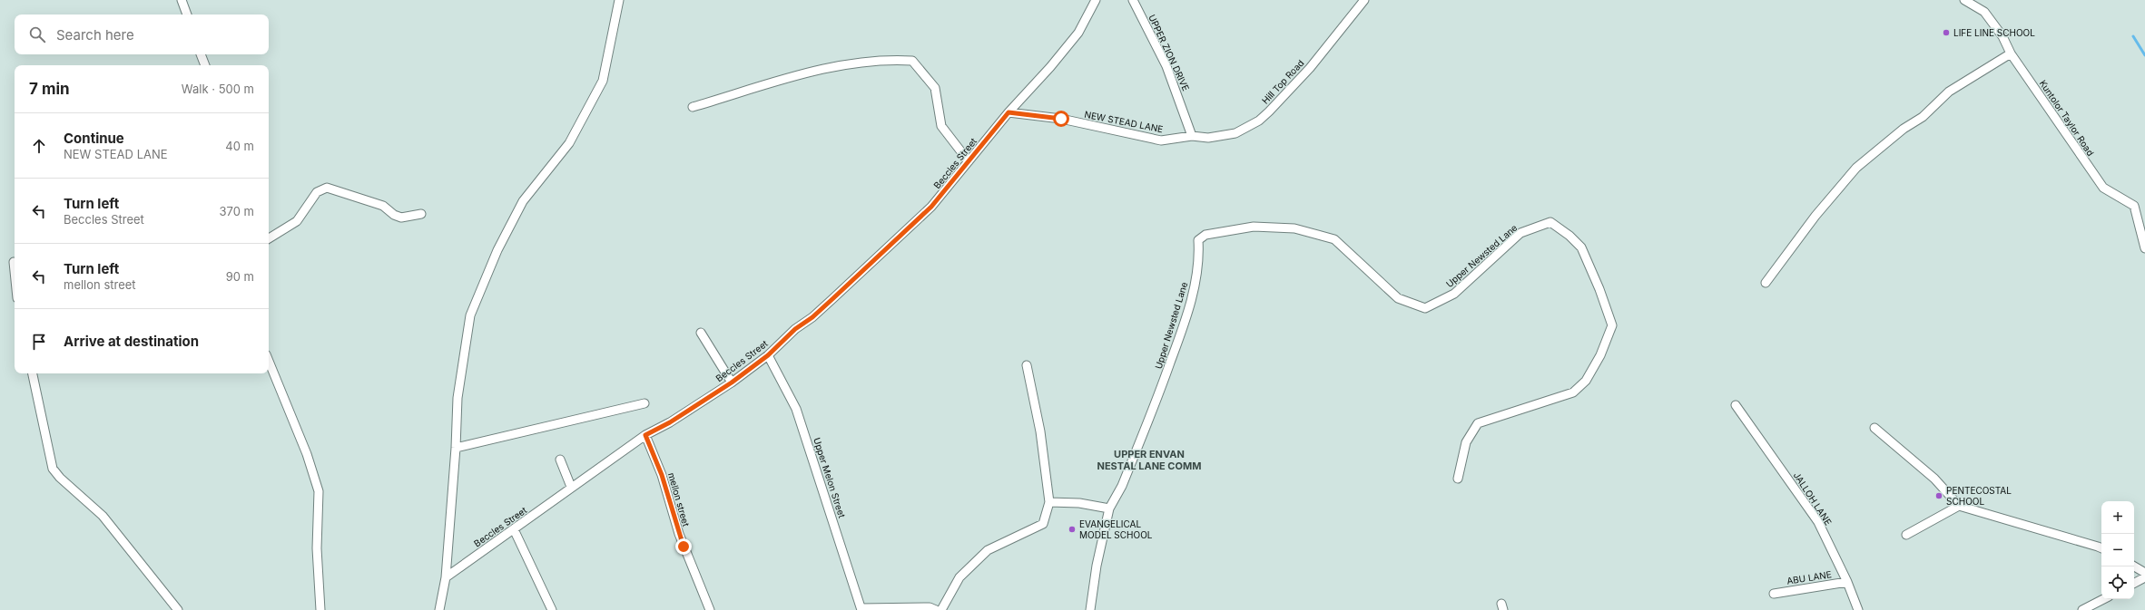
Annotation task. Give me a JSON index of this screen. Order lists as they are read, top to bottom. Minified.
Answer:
{"streets":{"street":["UPPER ZION DRIVE","Hill Top Road","Kuntolor Taylor Road","NEW STEAD LANE","Beccles Street","Upper Newsted Lane","Upper Melon Street","JALLOH LANE","mellon street","ABU LANE"]},"crossings":[["UPPER ZION DRIVE","Hill Top Road"],["UPPER ZION DRIVE","NEW STEAD LANE"],["Hill Top Road","NEW STEAD LANE"],["NEW STEAD LANE","Beccles Street"],["Beccles Street","Upper Melon Street"],["Beccles Street","mellon street"],["JALLOH LANE","ABU LANE"]],"districts":["UPPER ENVAN NESTAL LANE COMM"],"places":["LIFE LINE SCHOOL","PENTECOSTAL SCHOOL","EVANGELICAL MODEL SCHOOL"],"page":{"search":"Search here","heading":["7 min","Walk · 500 m"],"list":[["Continue","NEW STEAD LANE","40 m"],["Turn left","Beccles Street","370 m"],["Turn left","mellon street","90 m"],"Arrive at destination"],"map_buttons":["+","−"]}}
